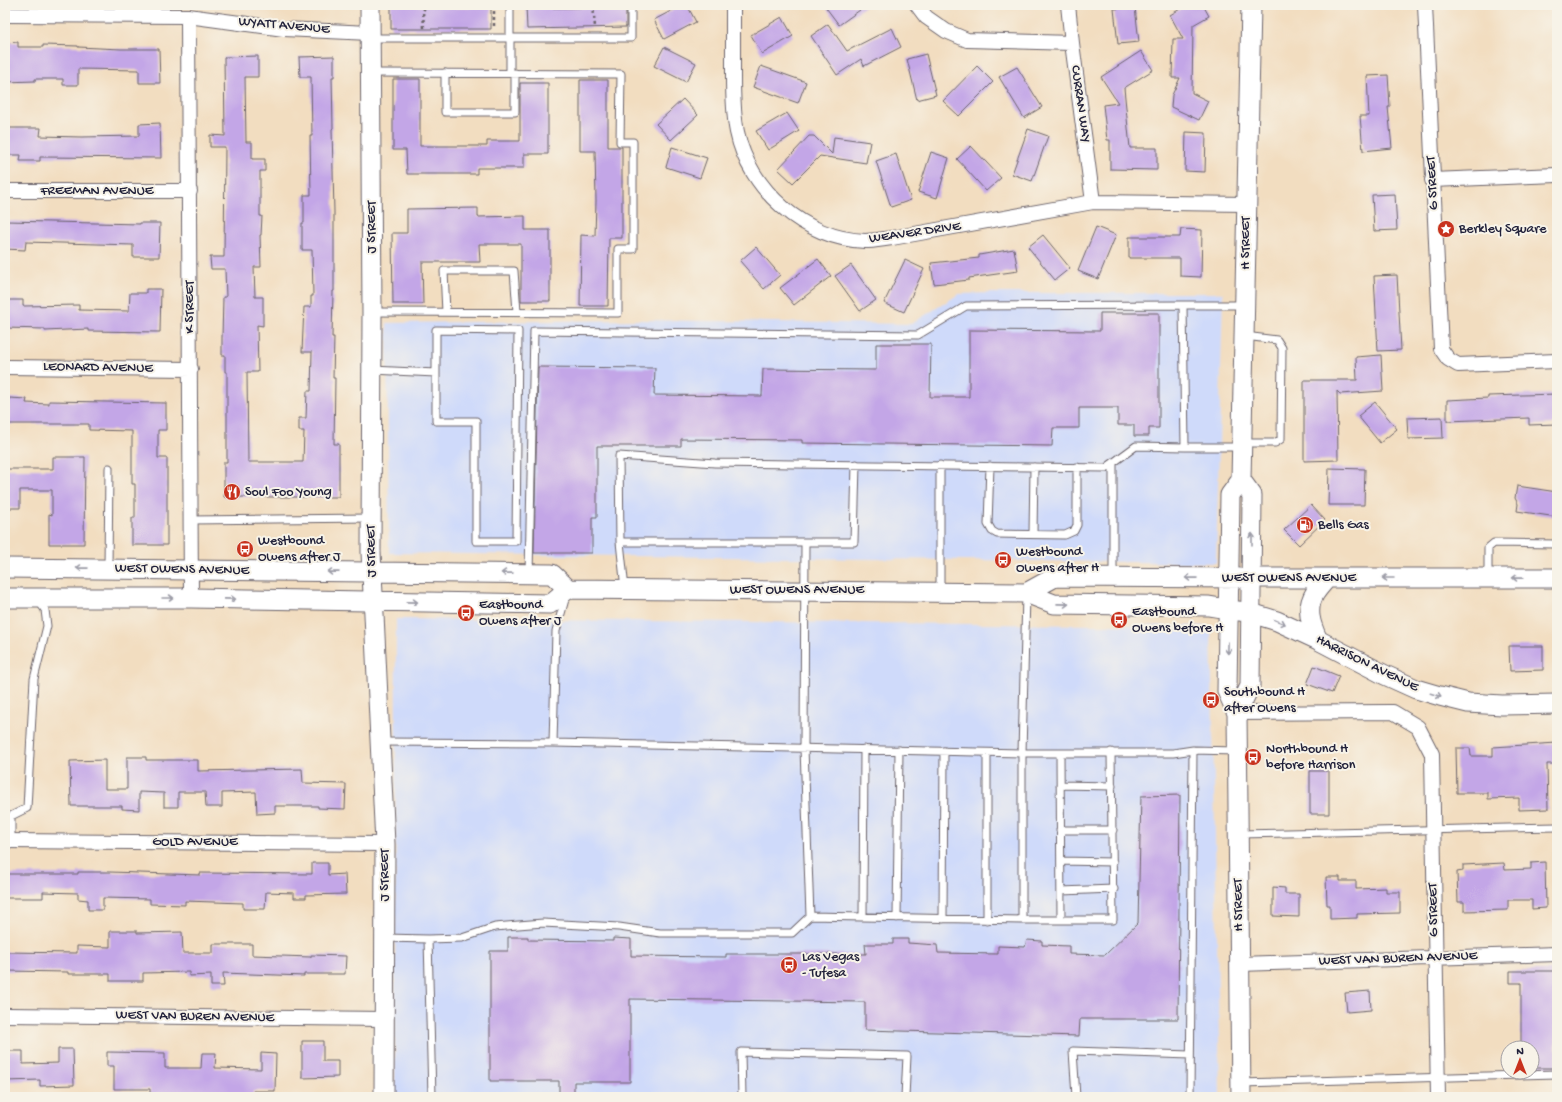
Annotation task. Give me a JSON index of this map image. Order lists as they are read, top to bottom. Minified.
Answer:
{"streets":{"main road":["J STREET","H STREET","WEST OWENS AVENUE","HARRISON AVENUE"],"street":["WYATT AVENUE","CURRAN WAY","G STREET","FREEMAN AVENUE","WEAVER DRIVE","K STREET","LEONARD AVENUE","GOLD AVENUE","WEST VAN BUREN AVENUE"]},"crossings":[["WYATT AVENUE","J STREET"],["WYATT AVENUE","K STREET"],["CURRAN WAY","WEAVER DRIVE"],["G STREET","H STREET"],["G STREET","WEST VAN BUREN AVENUE"],["FREEMAN AVENUE","K STREET"],["J STREET","WEST OWENS AVENUE"],["J STREET","GOLD AVENUE"],["J STREET","WEST VAN BUREN AVENUE"],["WEAVER DRIVE","H STREET"],["H STREET","WEST OWENS AVENUE"],["H STREET","HARRISON AVENUE"],["H STREET","WEST VAN BUREN AVENUE"],["K STREET","LEONARD AVENUE"],["K STREET","WEST OWENS AVENUE"],["WEST OWENS AVENUE","HARRISON AVENUE"]],"one_way":["HARRISON AVENUE"],"places":{"place":["Berkley Square"],"restaurant":["Soul Foo Young"],"fuel station":["Bells Gas"],"bus stop":["Westbound Owens after J","Westbound Owens after H","Eastbound Owens after J","Eastbound Owens before H","Southbound H after Owens","Northbound H before Harrison","Las Vegas - Tufesa"]},"north":"top"}
